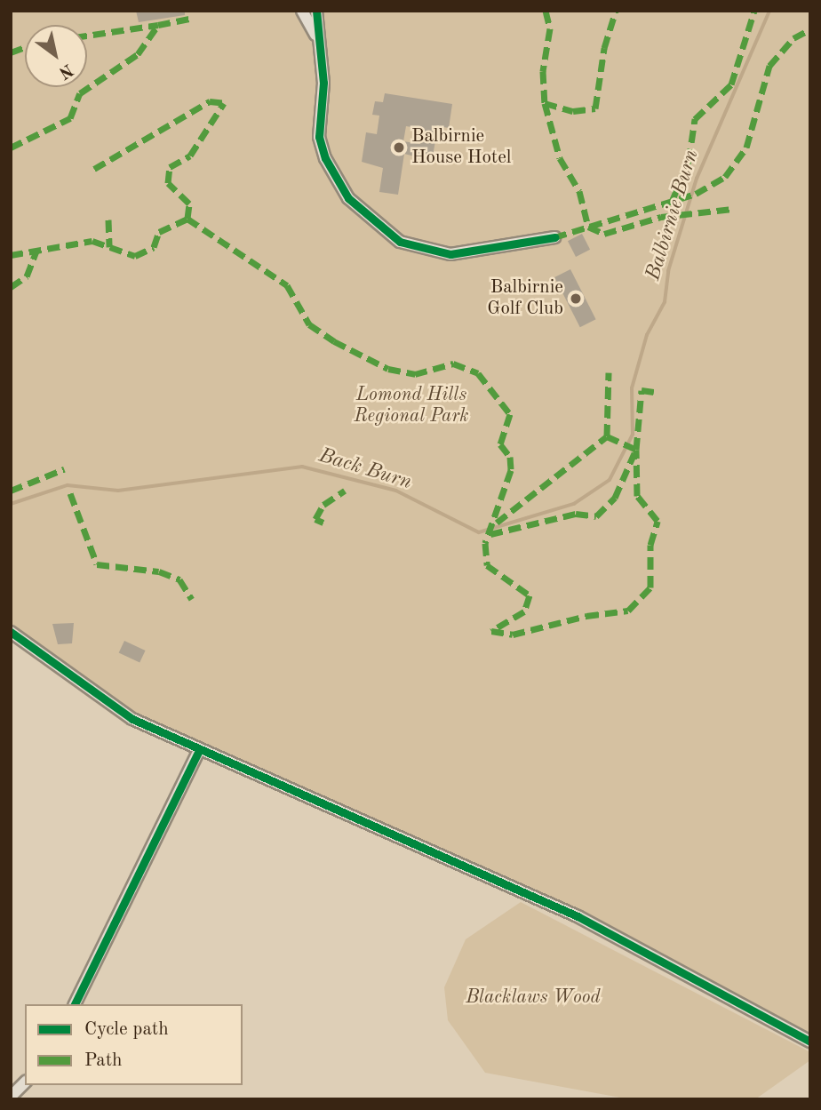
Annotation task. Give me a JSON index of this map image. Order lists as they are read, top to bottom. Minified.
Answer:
{"water":["Balbirnie Burn","Back Burn"],"parks":["Lomond Hills Regional Park","Blacklaws Wood"],"places":["Balbirnie House Hotel","Balbirnie Golf Club"],"legend":["Cycle path","Path"],"north":"bottom right"}
